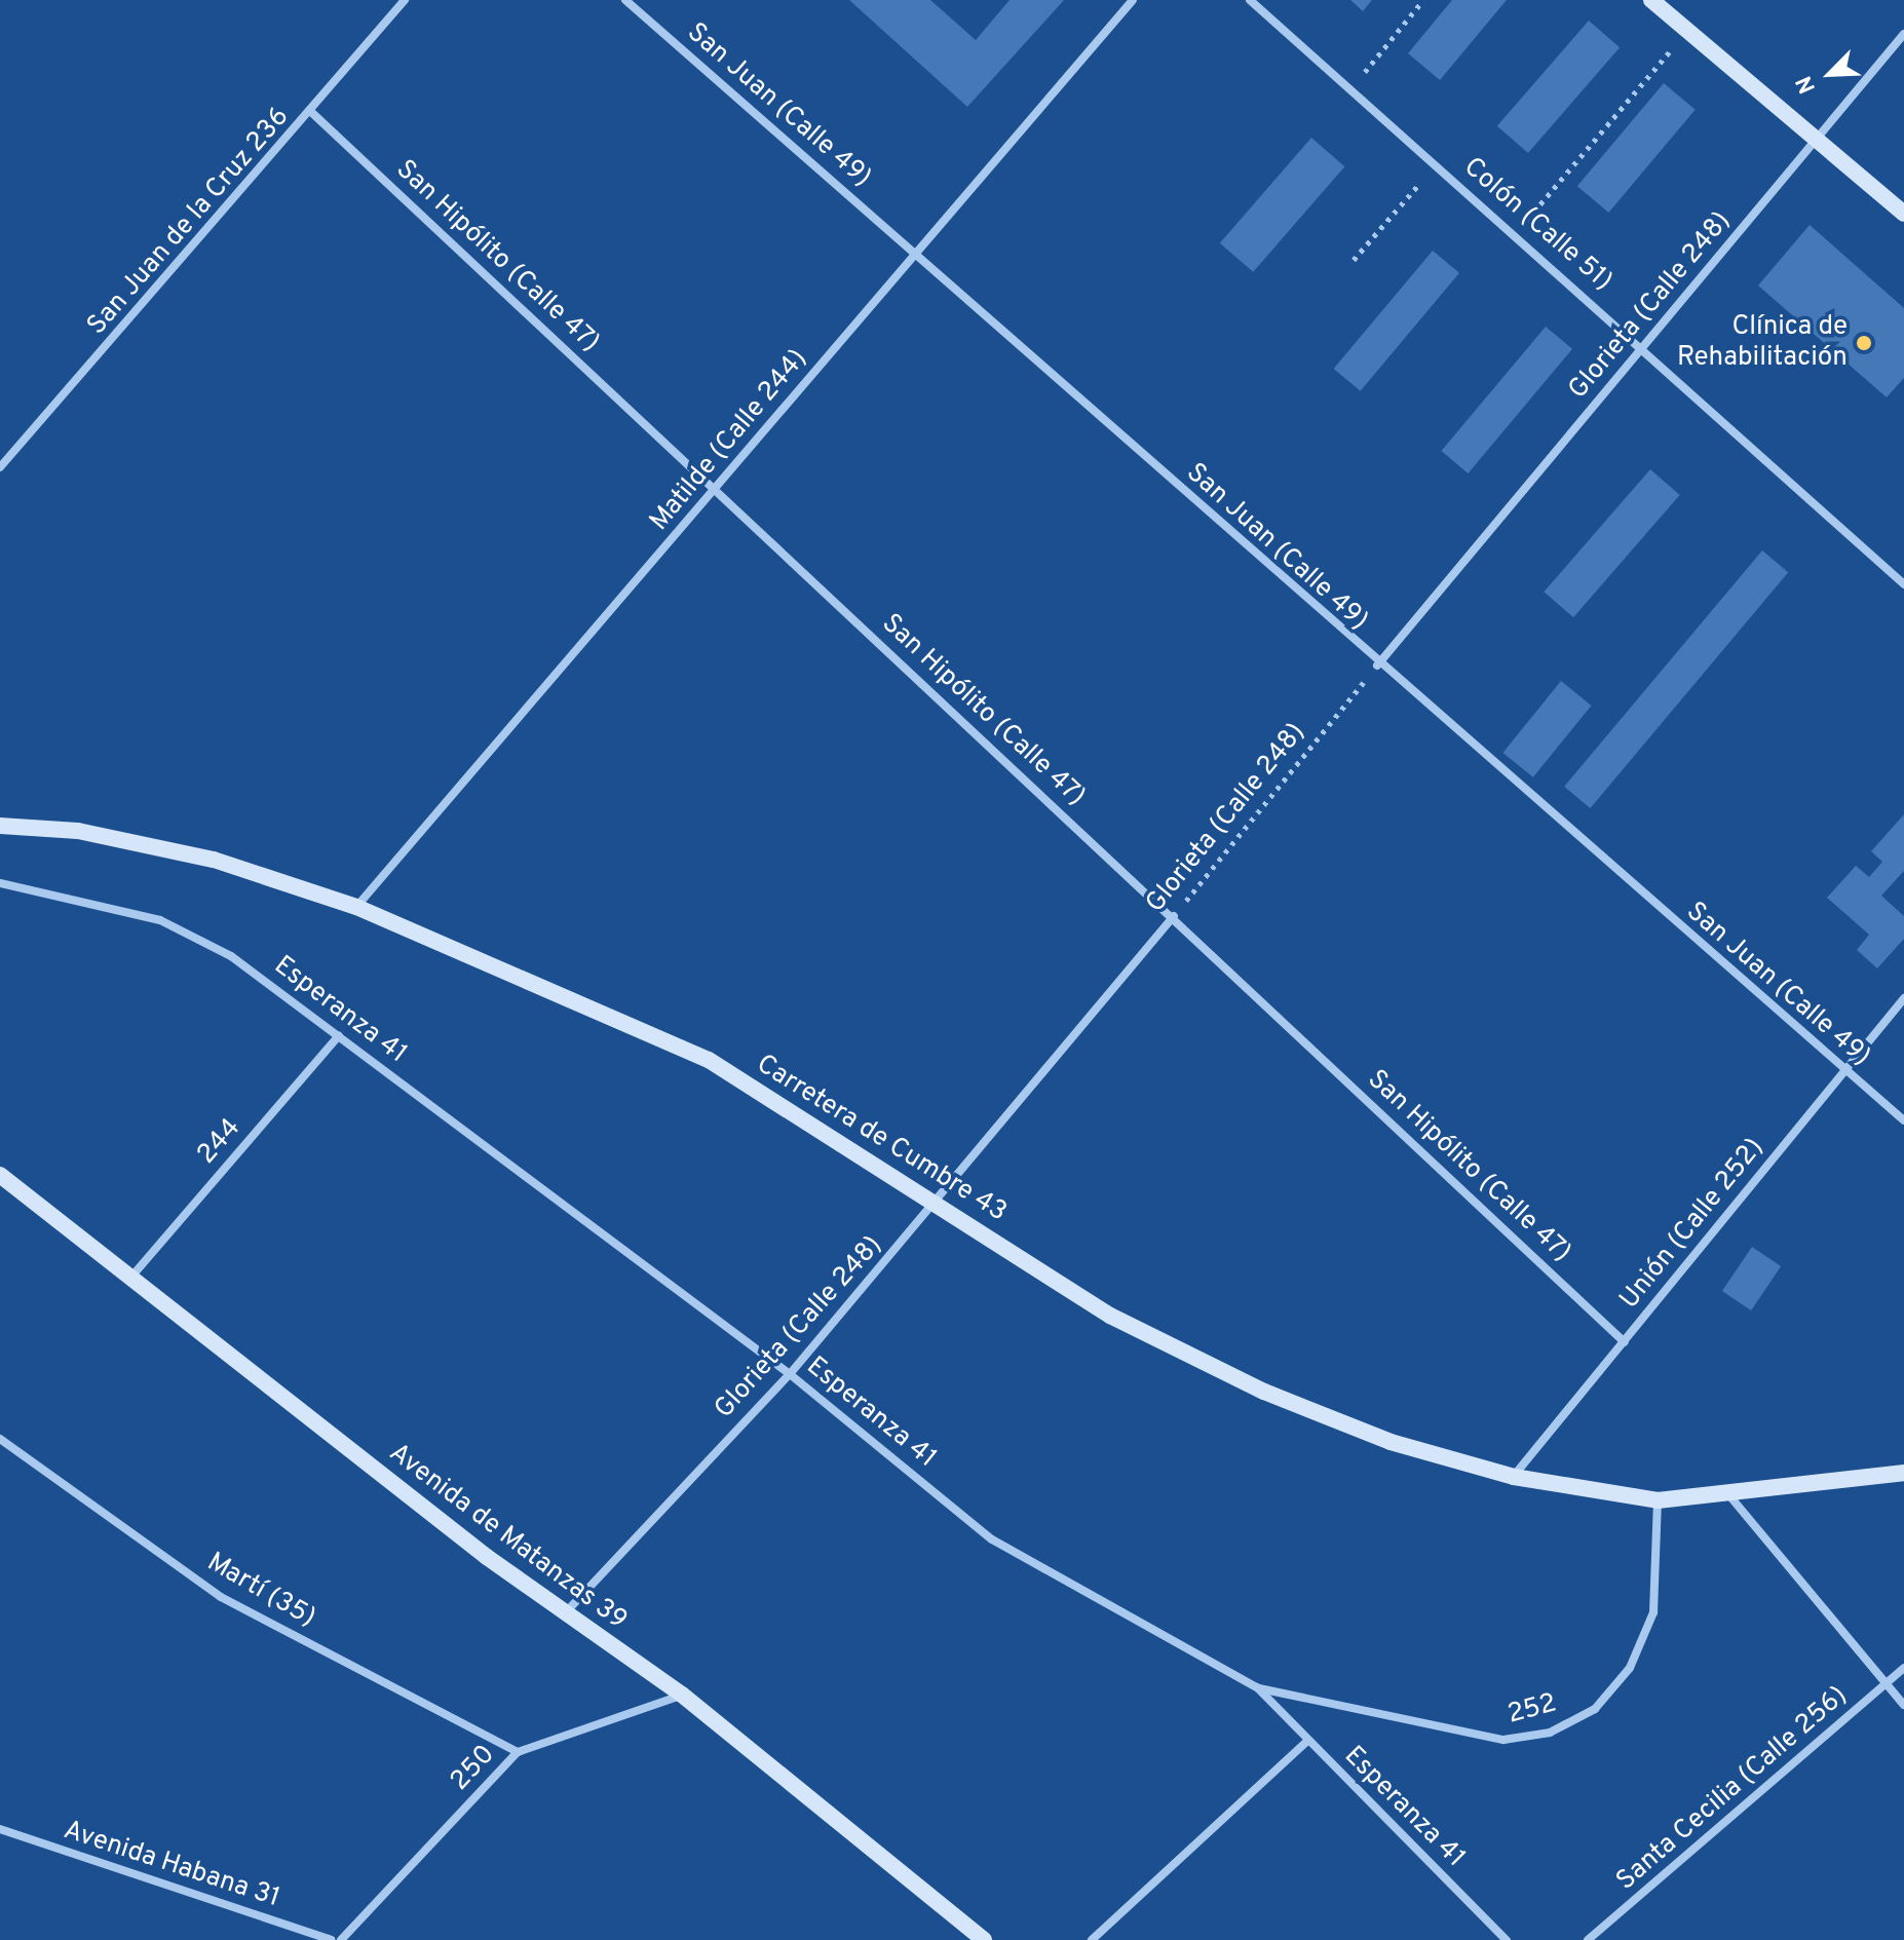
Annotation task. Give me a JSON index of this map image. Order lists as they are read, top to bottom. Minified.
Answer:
{"streets":{"street":["San Juan (Calle 49)","San Juan de la Cruz 236","Colón (Calle 51)","San Hipólito (Calle 47)","Glorieta (Calle 248)","Matilde (Calle 244)","Esperanza 41","Carretera de Cumbre 43","244","Unión (Calle 252)","Avenida de Matanzas 39","Martí (35)","252","250","Santa Cecilia (Calle 256)","Avenida Habana 31"]},"crossings":[["San Juan (Calle 49)","Glorieta (Calle 248)"],["San Juan (Calle 49)","Matilde (Calle 244)"],["San Juan (Calle 49)","Unión (Calle 252)"],["San Juan de la Cruz 236","San Hipólito (Calle 47)"],["Colón (Calle 51)","Glorieta (Calle 248)"],["San Hipólito (Calle 47)","Glorieta (Calle 248)"],["San Hipólito (Calle 47)","Matilde (Calle 244)"],["San Hipólito (Calle 47)","Unión (Calle 252)"],["Glorieta (Calle 248)","Esperanza 41"],["Glorieta (Calle 248)","Carretera de Cumbre 43"],["Glorieta (Calle 248)","Avenida de Matanzas 39"],["Matilde (Calle 244)","Carretera de Cumbre 43"],["Esperanza 41","244"],["Esperanza 41","252"],["Carretera de Cumbre 43","Unión (Calle 252)"],["Carretera de Cumbre 43","252"],["244","Avenida de Matanzas 39"],["Avenida de Matanzas 39","250"],["Martí (35)","250"]],"places":["Clínica de Rehabilitación"],"north":"bottom left"}
